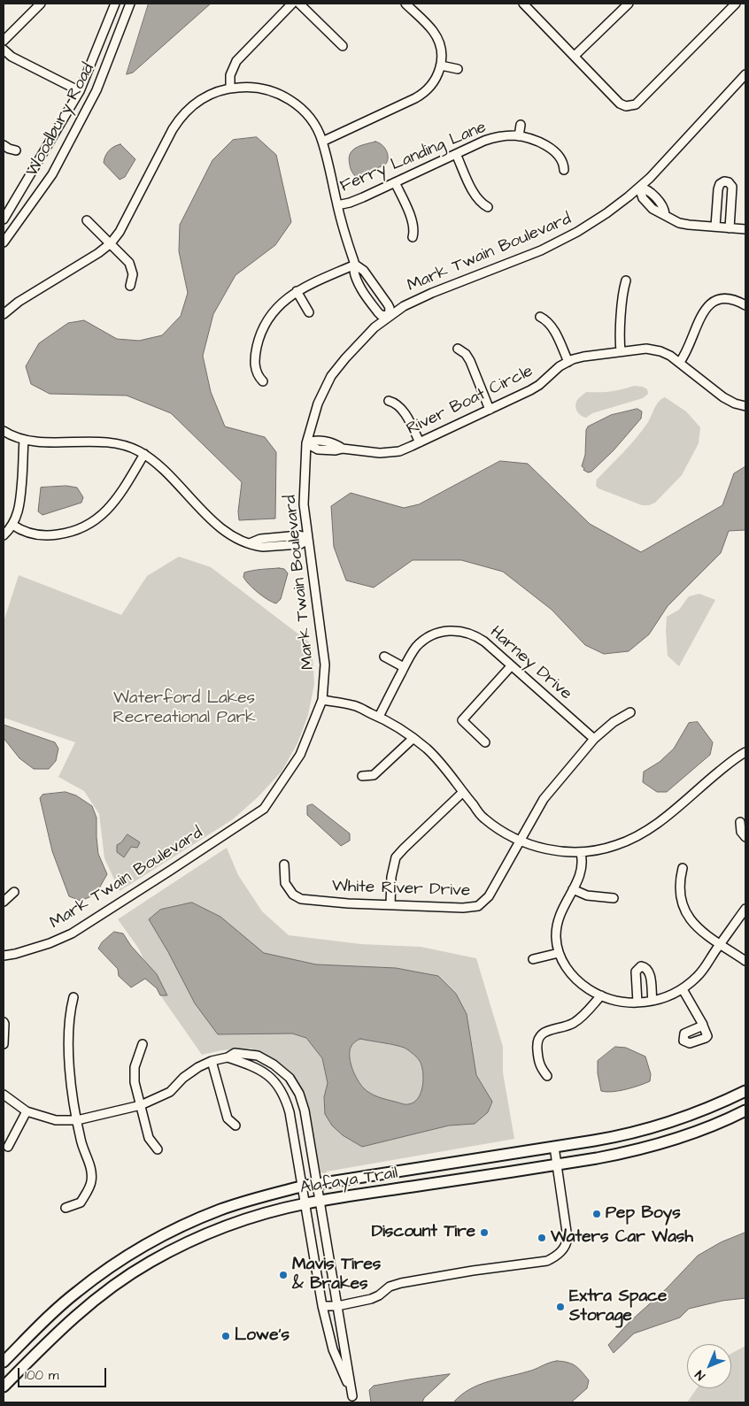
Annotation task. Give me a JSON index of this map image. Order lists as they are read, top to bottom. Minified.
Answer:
{"streets":{"main road":["Alafaya Trail"],"street":["Woodbury Road","Ferry Landing Lane","Mark Twain Boulevard","River Boat Circle","Harney Drive","White River Drive"]},"crossings":[["Mark Twain Boulevard","River Boat Circle"],["Harney Drive","White River Drive"]],"parks":["Waterford Lakes Recreational Park"],"places":["Pep Boys","Discount Tire","Waters Car Wash","Mavis Tires & Brakes","Extra Space Storage","Lowe's"],"scale_bar":"100 m","north":"bottom left"}
